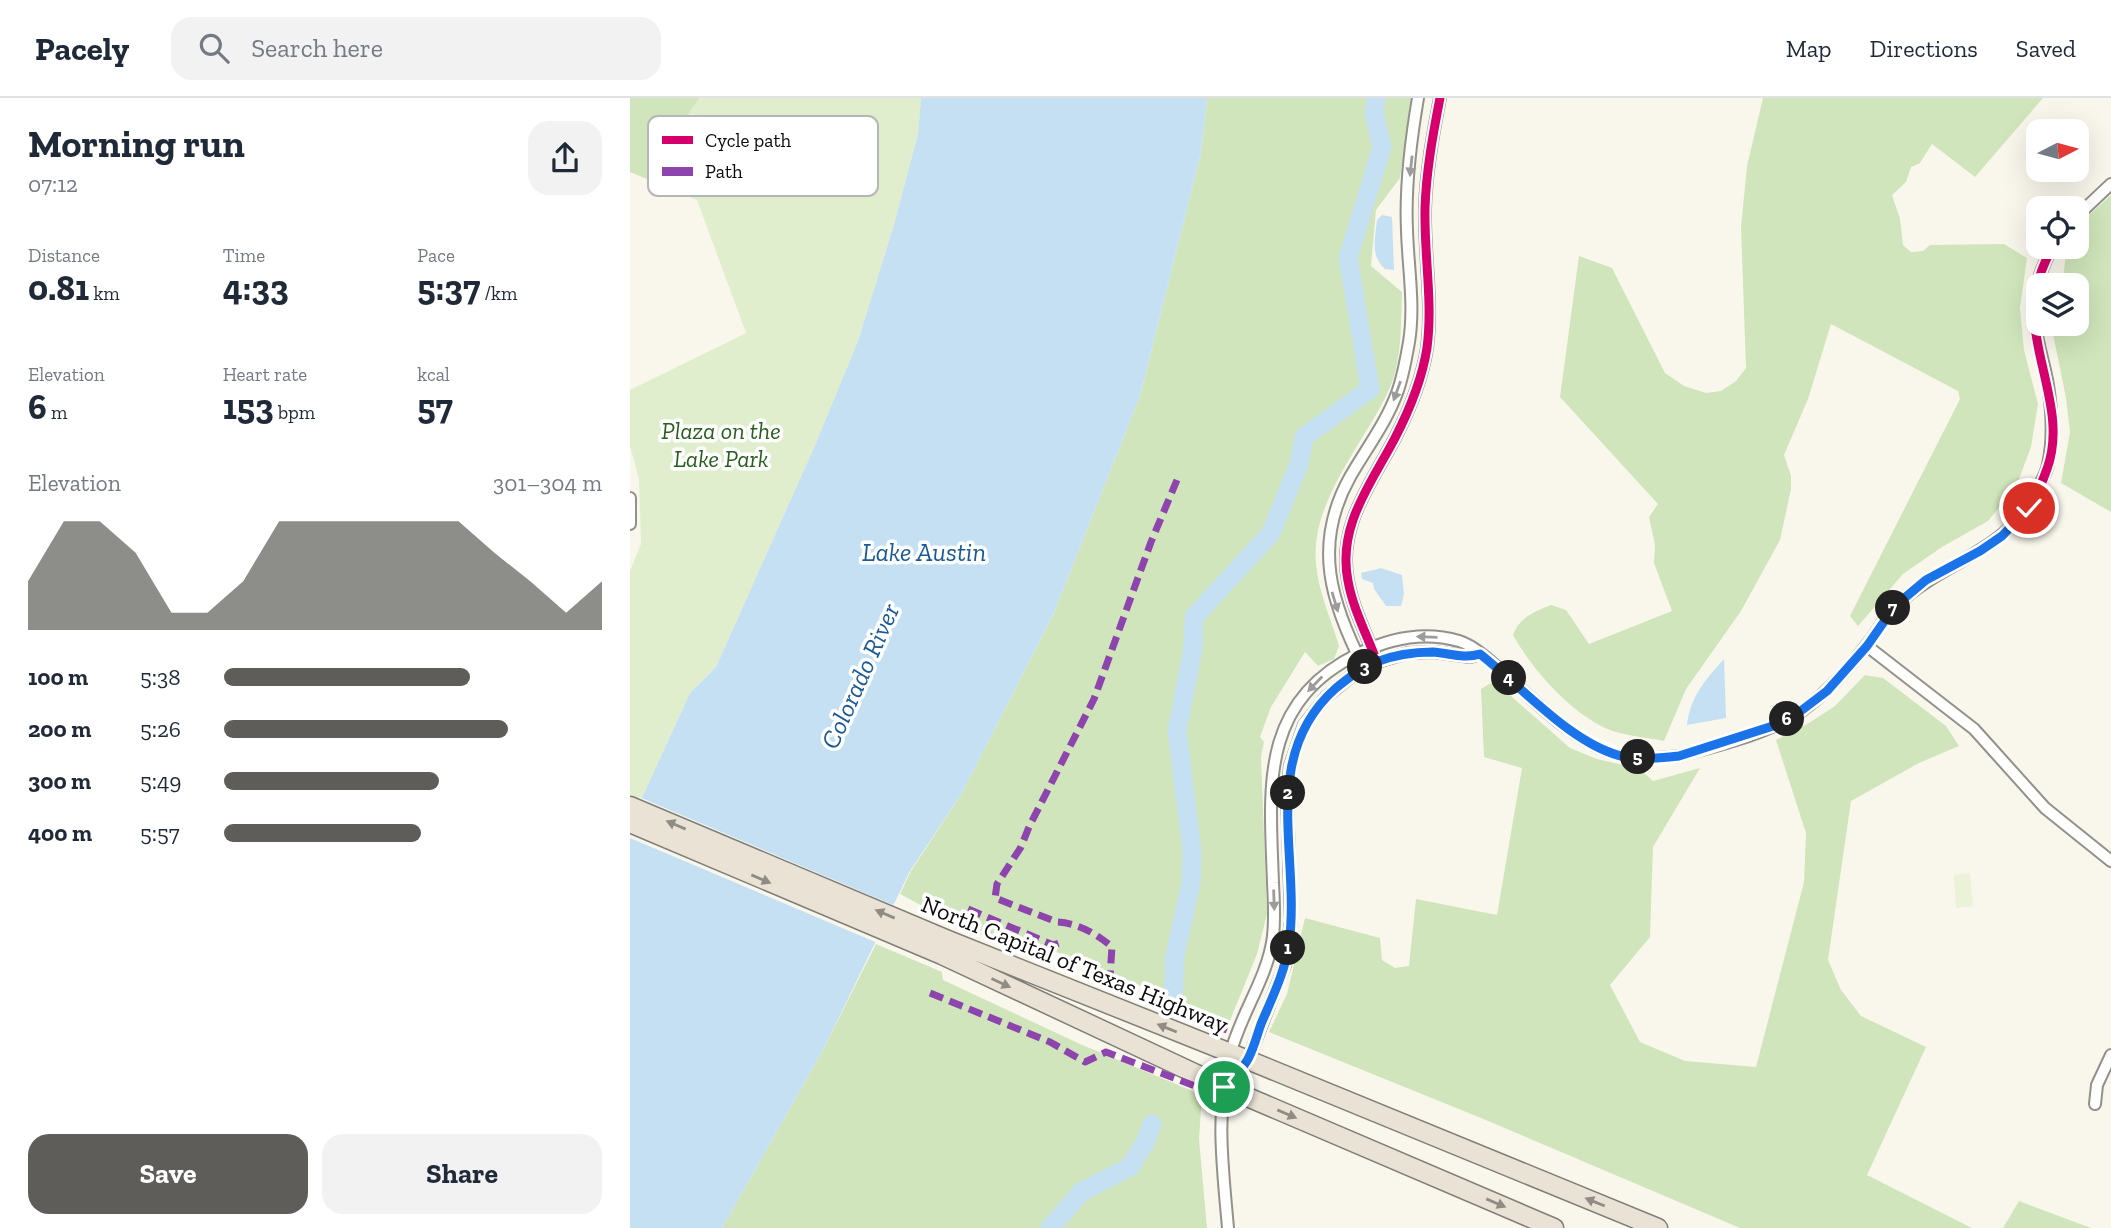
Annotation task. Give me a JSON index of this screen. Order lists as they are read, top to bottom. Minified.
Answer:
{"streets":{"highway":["North Capital of Texas Highway"]},"water":["Lake Austin","Colorado River"],"parks":["Plaza on the Lake Park"],"legend":["Cycle path","Path"],"north":"right","page":{"header":"Pacely","search":"Search here","nav":["Map","Directions","Saved"],"heading":["Morning run","07:12"],"stats":[["Distance","0.81 km"],["Time","4:33"],["Pace","5:37 /km"],["Elevation","6 m"],["Heart rate","153 bpm"],["kcal","57"]],"chart":["Elevation","301–304 m"],"pins":["7","3","4","6","5","2","1"],"list":[{"name":"100 m","note":"5:38"},{"name":"200 m","note":"5:26"},{"name":"300 m","note":"5:49"},{"name":"400 m","note":"5:57"}],"buttons":["Save","Share"]}}
